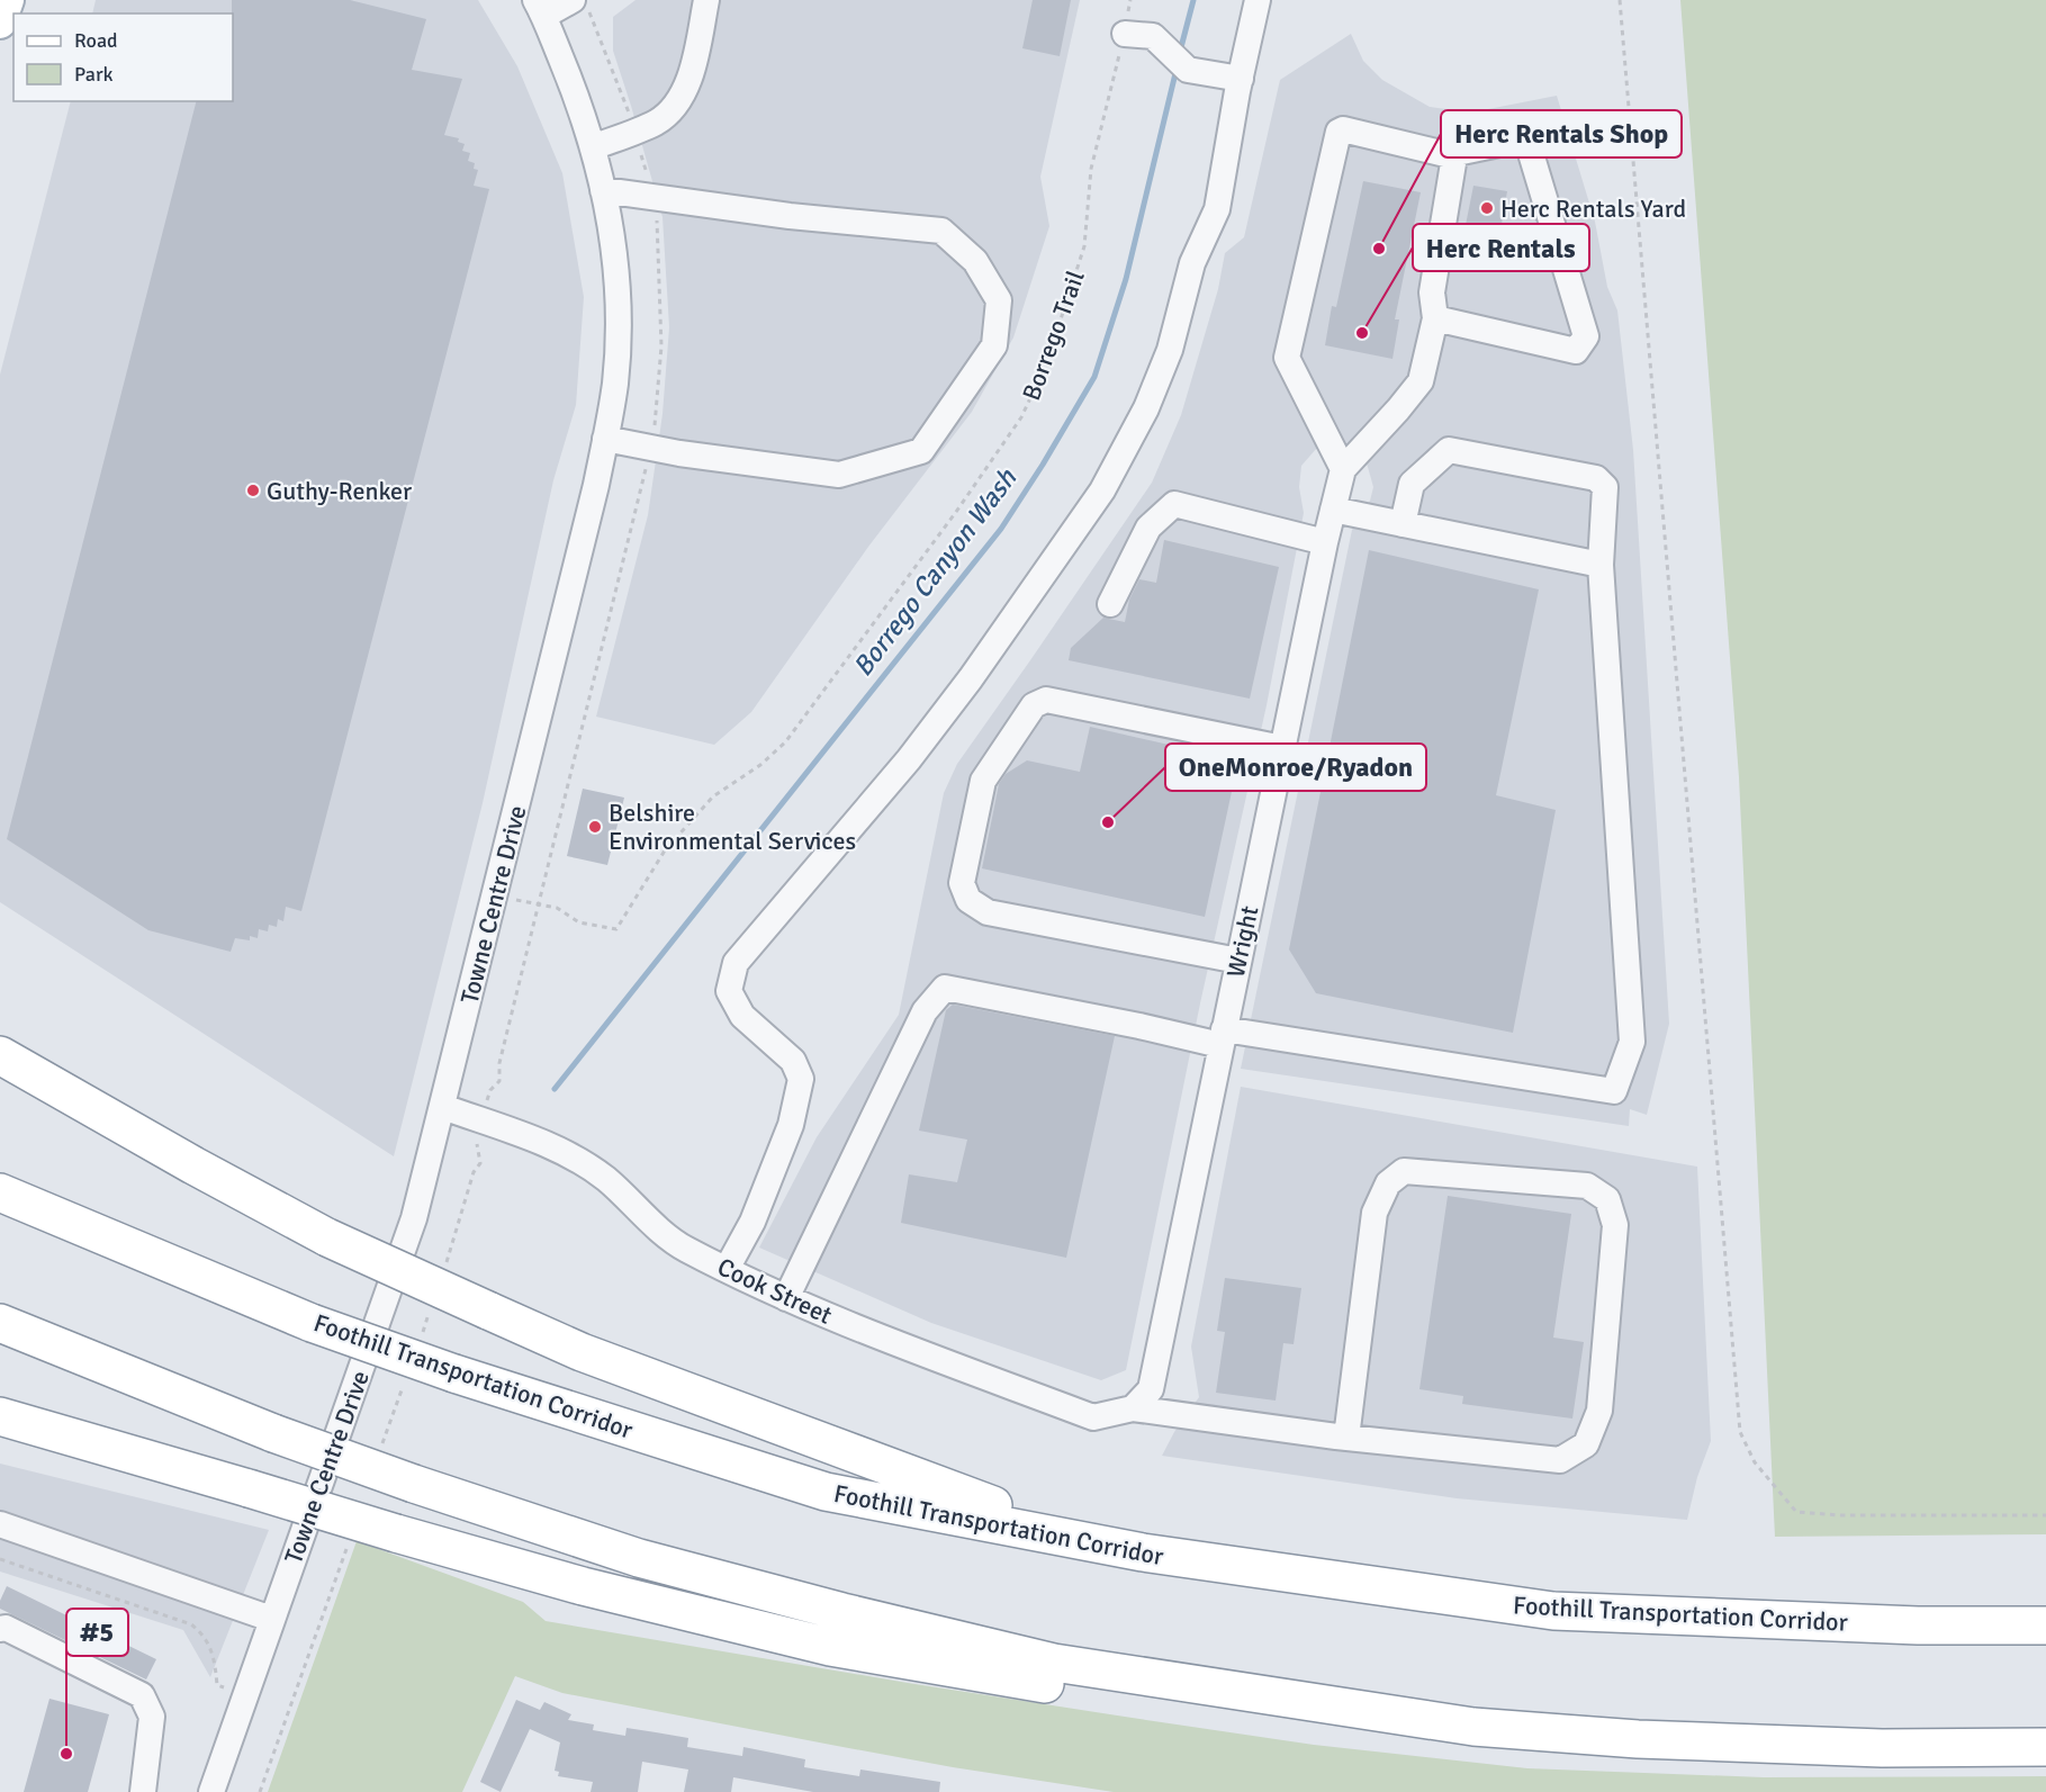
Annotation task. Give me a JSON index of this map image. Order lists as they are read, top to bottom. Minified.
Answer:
{"streets":{"highway":["Foothill Transportation Corridor"],"street":["Towne Centre Drive","Wright","Cook Street"],"path":["Borrego Trail"]},"crossings":[["Borrego Trail","Towne Centre Drive"],["Towne Centre Drive","Cook Street"],["Wright","Cook Street"]],"water":["Borrego Canyon Wash"],"places":["Herc Rentals Yard","Herc Rentals Shop","Herc Rentals","Guthy-Renker","OneMonroe/Ryadon","Belshire Environmental Services","#5"],"legend":["Road","Park"]}
